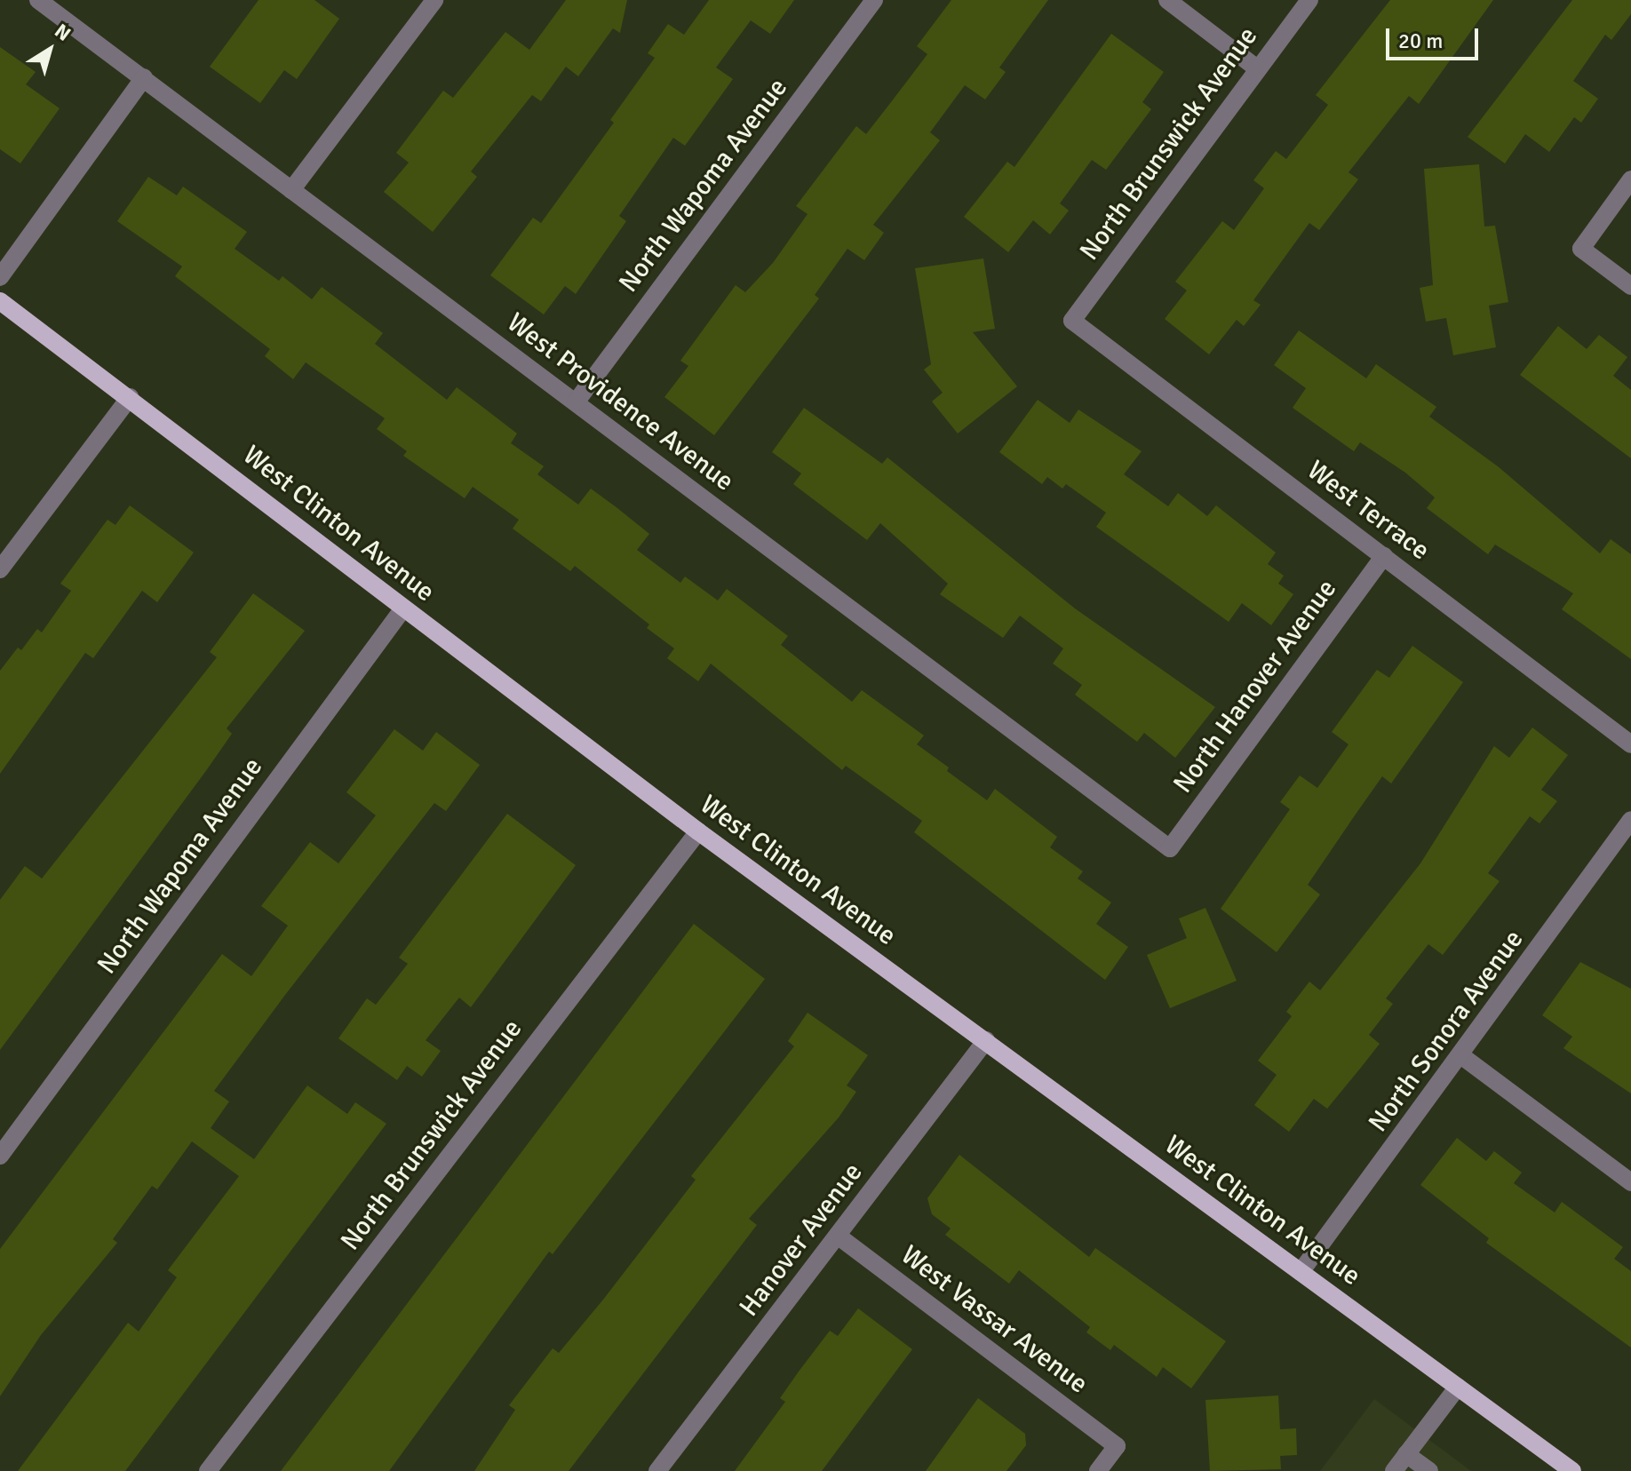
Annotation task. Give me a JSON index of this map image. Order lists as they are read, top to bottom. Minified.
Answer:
{"streets":{"main road":["West Clinton Avenue"],"street":["North Brunswick Avenue","North Wapoma Avenue","West Providence Avenue","West Terrace","North Hanover Avenue","North Sonora Avenue","Hanover Avenue","West Vassar Avenue"]},"crossings":[["North Brunswick Avenue","West Terrace"],["North Brunswick Avenue","West Clinton Avenue"],["North Wapoma Avenue","West Providence Avenue"],["North Wapoma Avenue","West Clinton Avenue"],["West Providence Avenue","North Hanover Avenue"],["West Terrace","North Hanover Avenue"],["West Clinton Avenue","North Sonora Avenue"],["West Clinton Avenue","Hanover Avenue"],["Hanover Avenue","West Vassar Avenue"]],"scale_bar":"20 m","north":"top right"}
